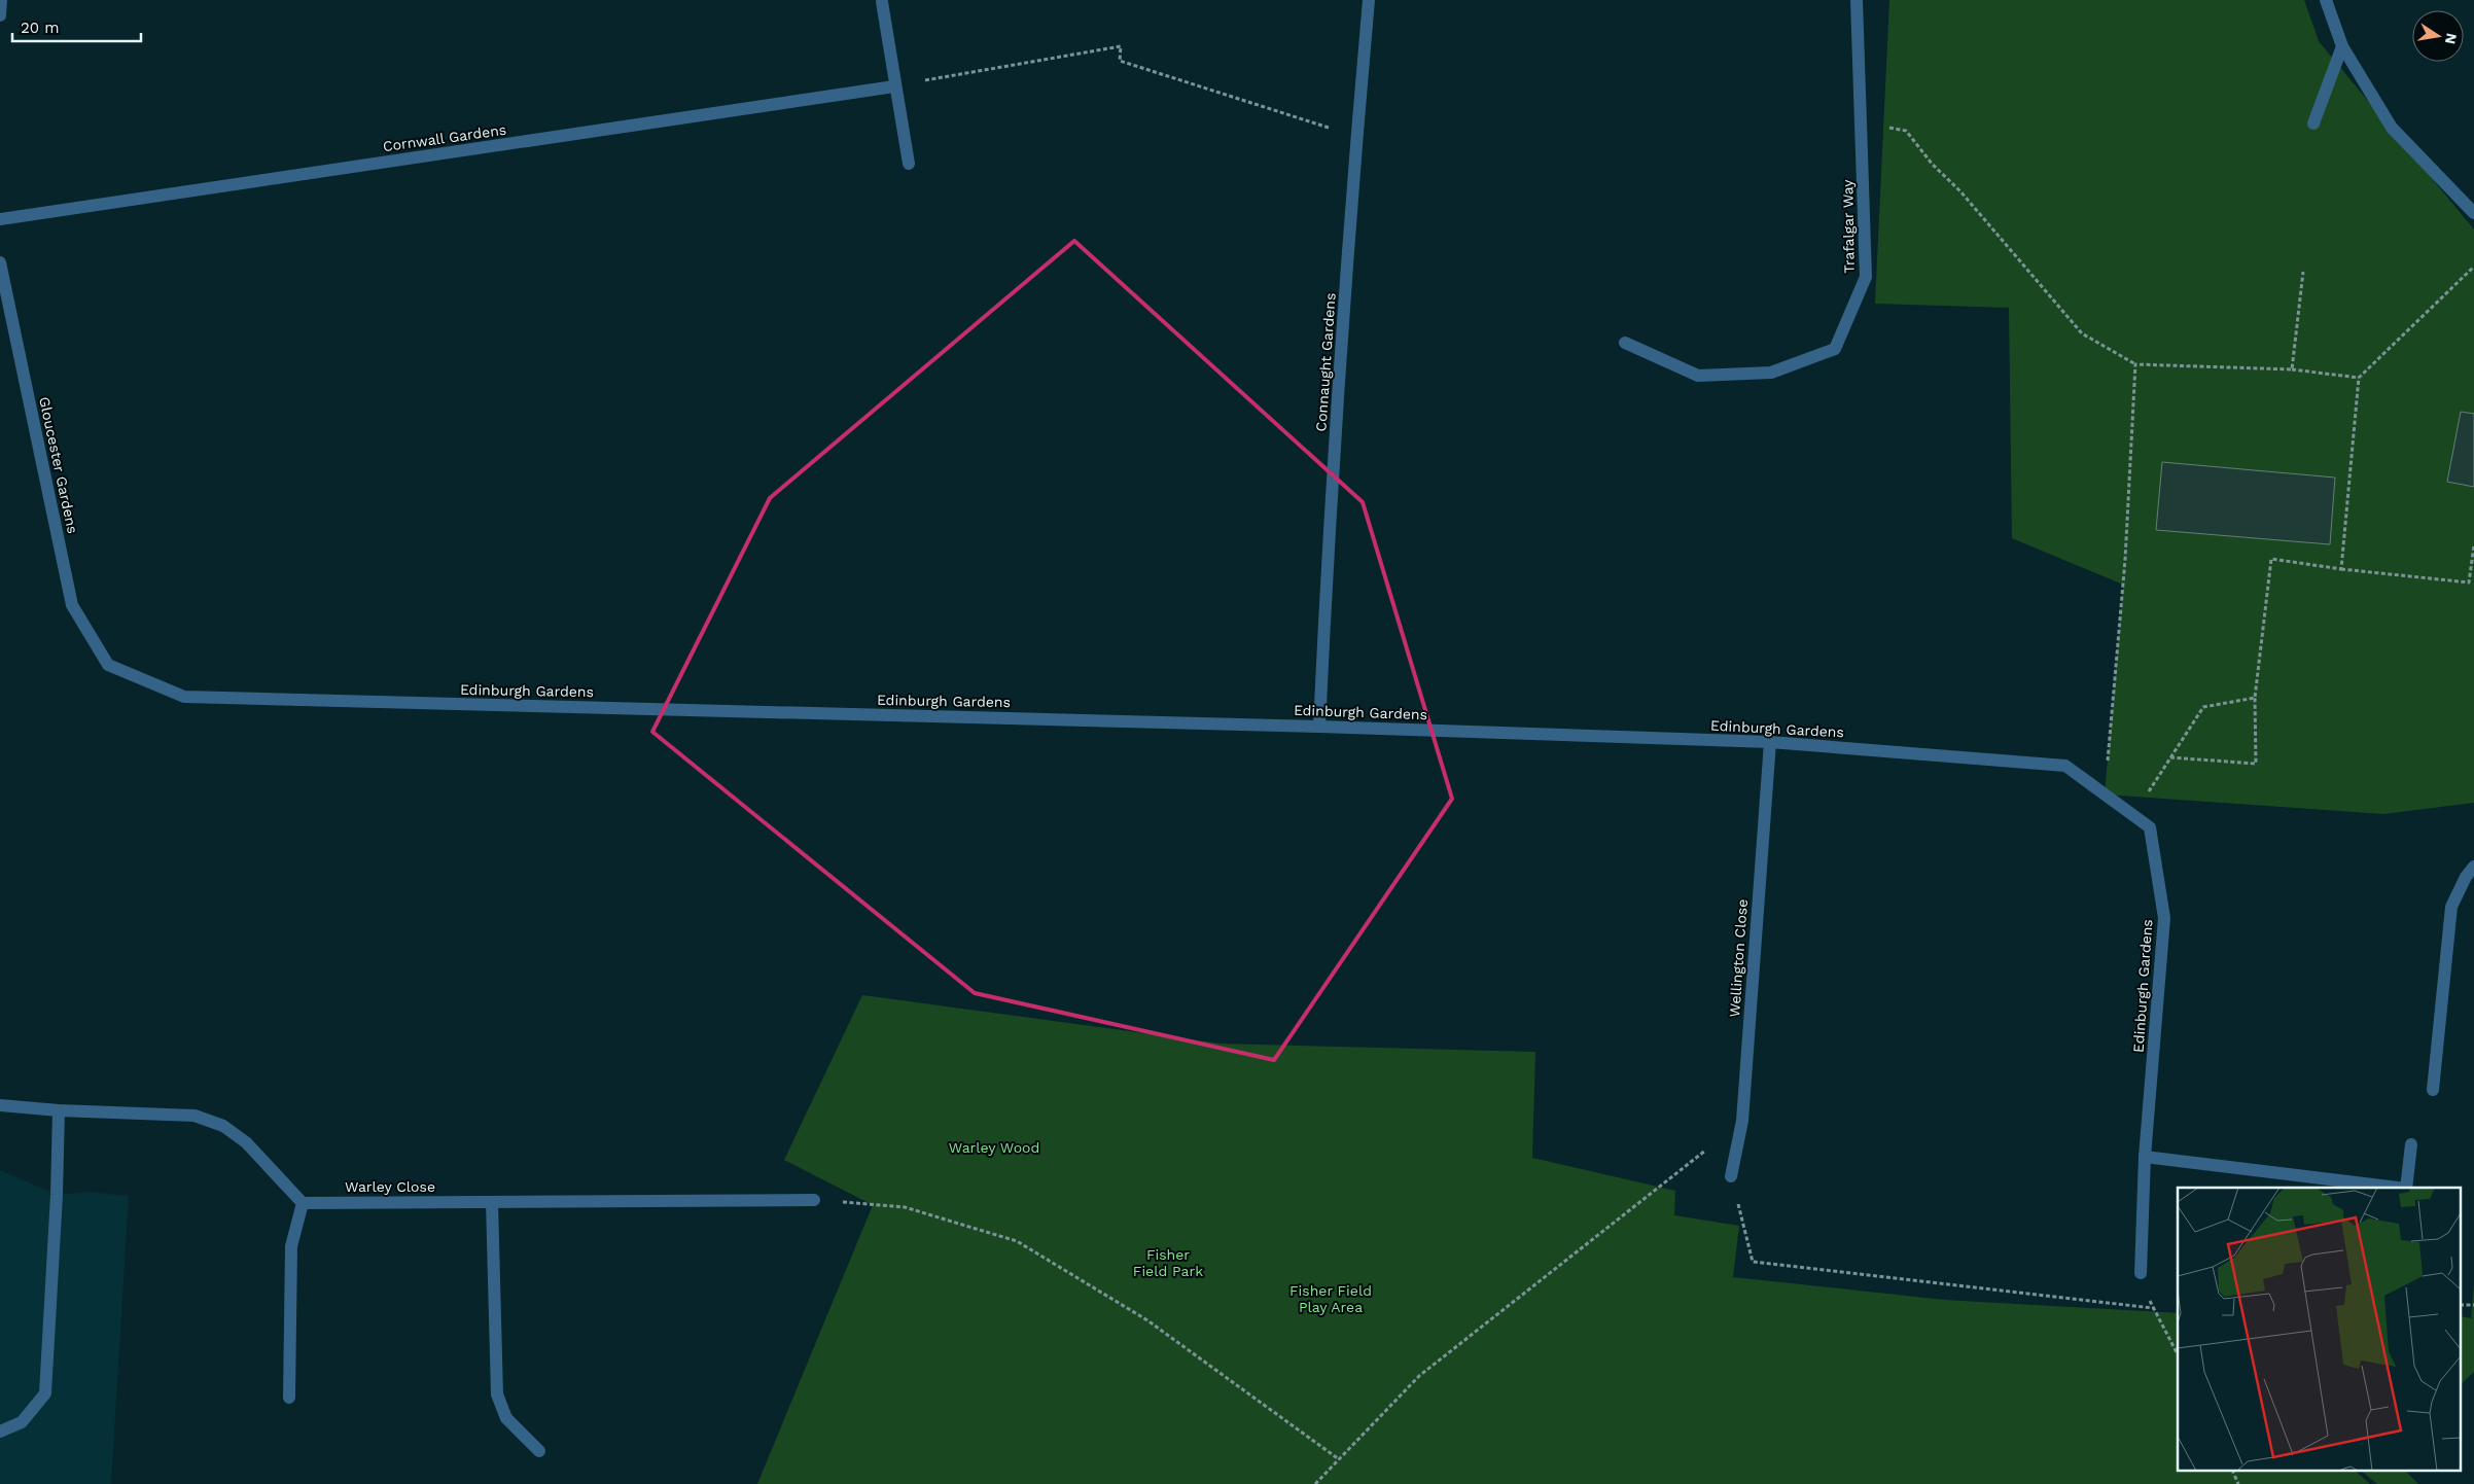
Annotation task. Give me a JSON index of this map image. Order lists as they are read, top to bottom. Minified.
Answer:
{"streets":{"street":["Cornwall Gardens","Trafalgar Way","Connaught Gardens","Gloucester Gardens","Edinburgh Gardens","Wellington Close","Warley Close"]},"crossings":[["Connaught Gardens","Edinburgh Gardens"],["Gloucester Gardens","Edinburgh Gardens"],["Edinburgh Gardens","Wellington Close"]],"parks":["Warley Wood","Fisher Field Park","Fisher Field Play Area"],"scale_bar":"20 m","north":"right"}
